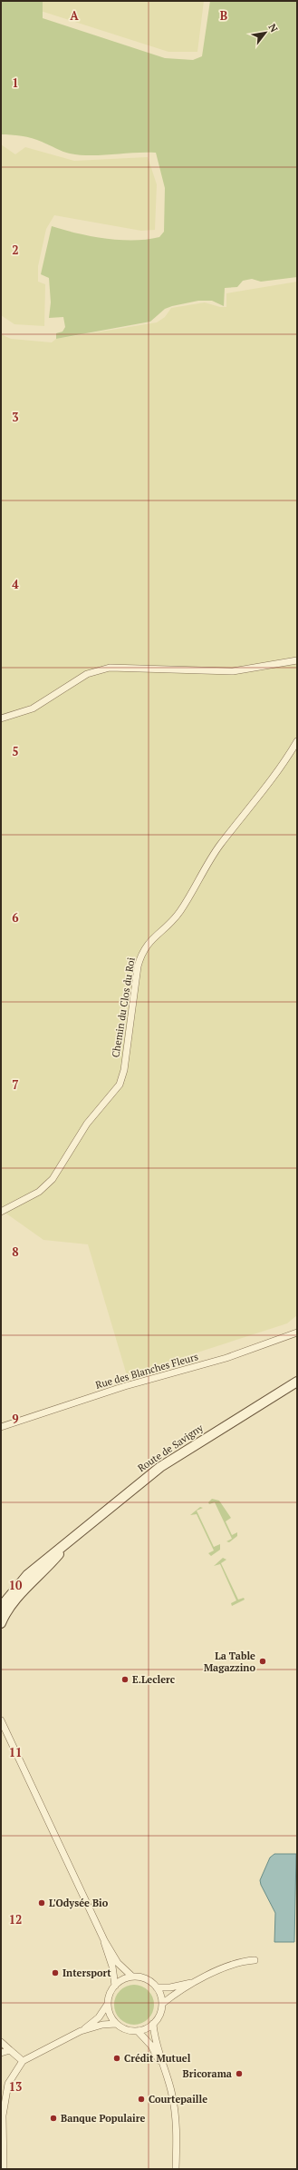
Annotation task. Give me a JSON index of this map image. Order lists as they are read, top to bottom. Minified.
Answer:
{"streets":{"main road":["Route de Savigny"],"street":["Chemin du Clos du Roi","Rue des Blanches Fleurs"]},"places":["La Table Magazzino","E.Leclerc","L'Odysée Bio","Intersport","Crédit Mutuel","Bricorama","Courtepaille","Banque Populaire"],"north":"top right","grid":{"columns":["A","B"],"rows":["1","2","3","4","5","6","7","8","9","10","11","12","13"]}}
